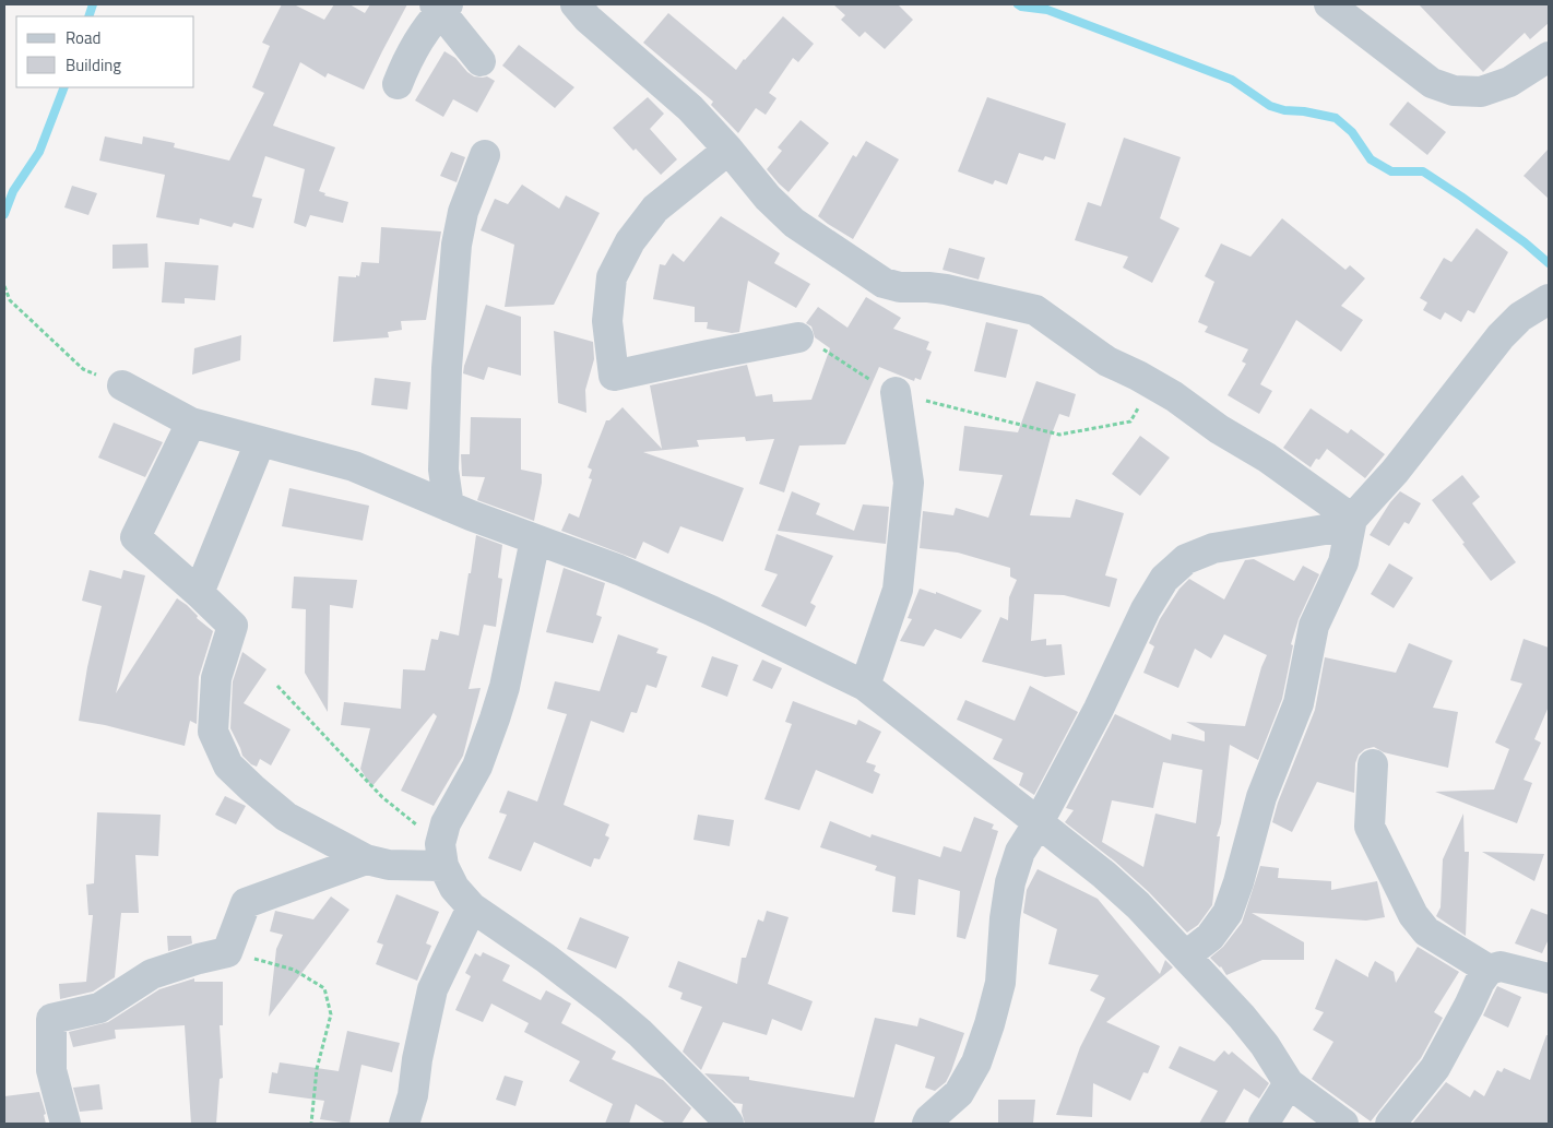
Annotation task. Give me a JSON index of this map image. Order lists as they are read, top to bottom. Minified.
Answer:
{"legend":["Road","Building"]}
